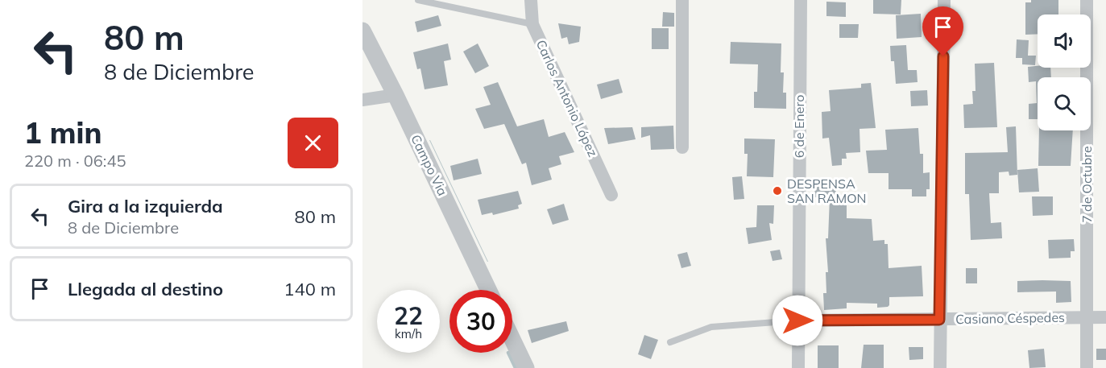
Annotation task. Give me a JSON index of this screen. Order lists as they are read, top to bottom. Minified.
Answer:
{"streets":{"street":["Carlos Antonio López","6 de Enero","Campo Via","7 de Octubre","Casiano Céspedes"]},"crossings":[["6 de Enero","Casiano Céspedes"],["7 de Octubre","Casiano Céspedes"]],"places":["DESPENSA SAN RAMON"],"page":{"turn":["80 m","8 de Diciembre"],"heading":["1 min","220 m · 06:45"],"list":[{"name":"Gira a la izquierda","note":"8 de Diciembre","value":"80 m"},{"name":"Llegada al destino","value":"140 m"}],"speed":"22 km/h","limit":"30"}}
